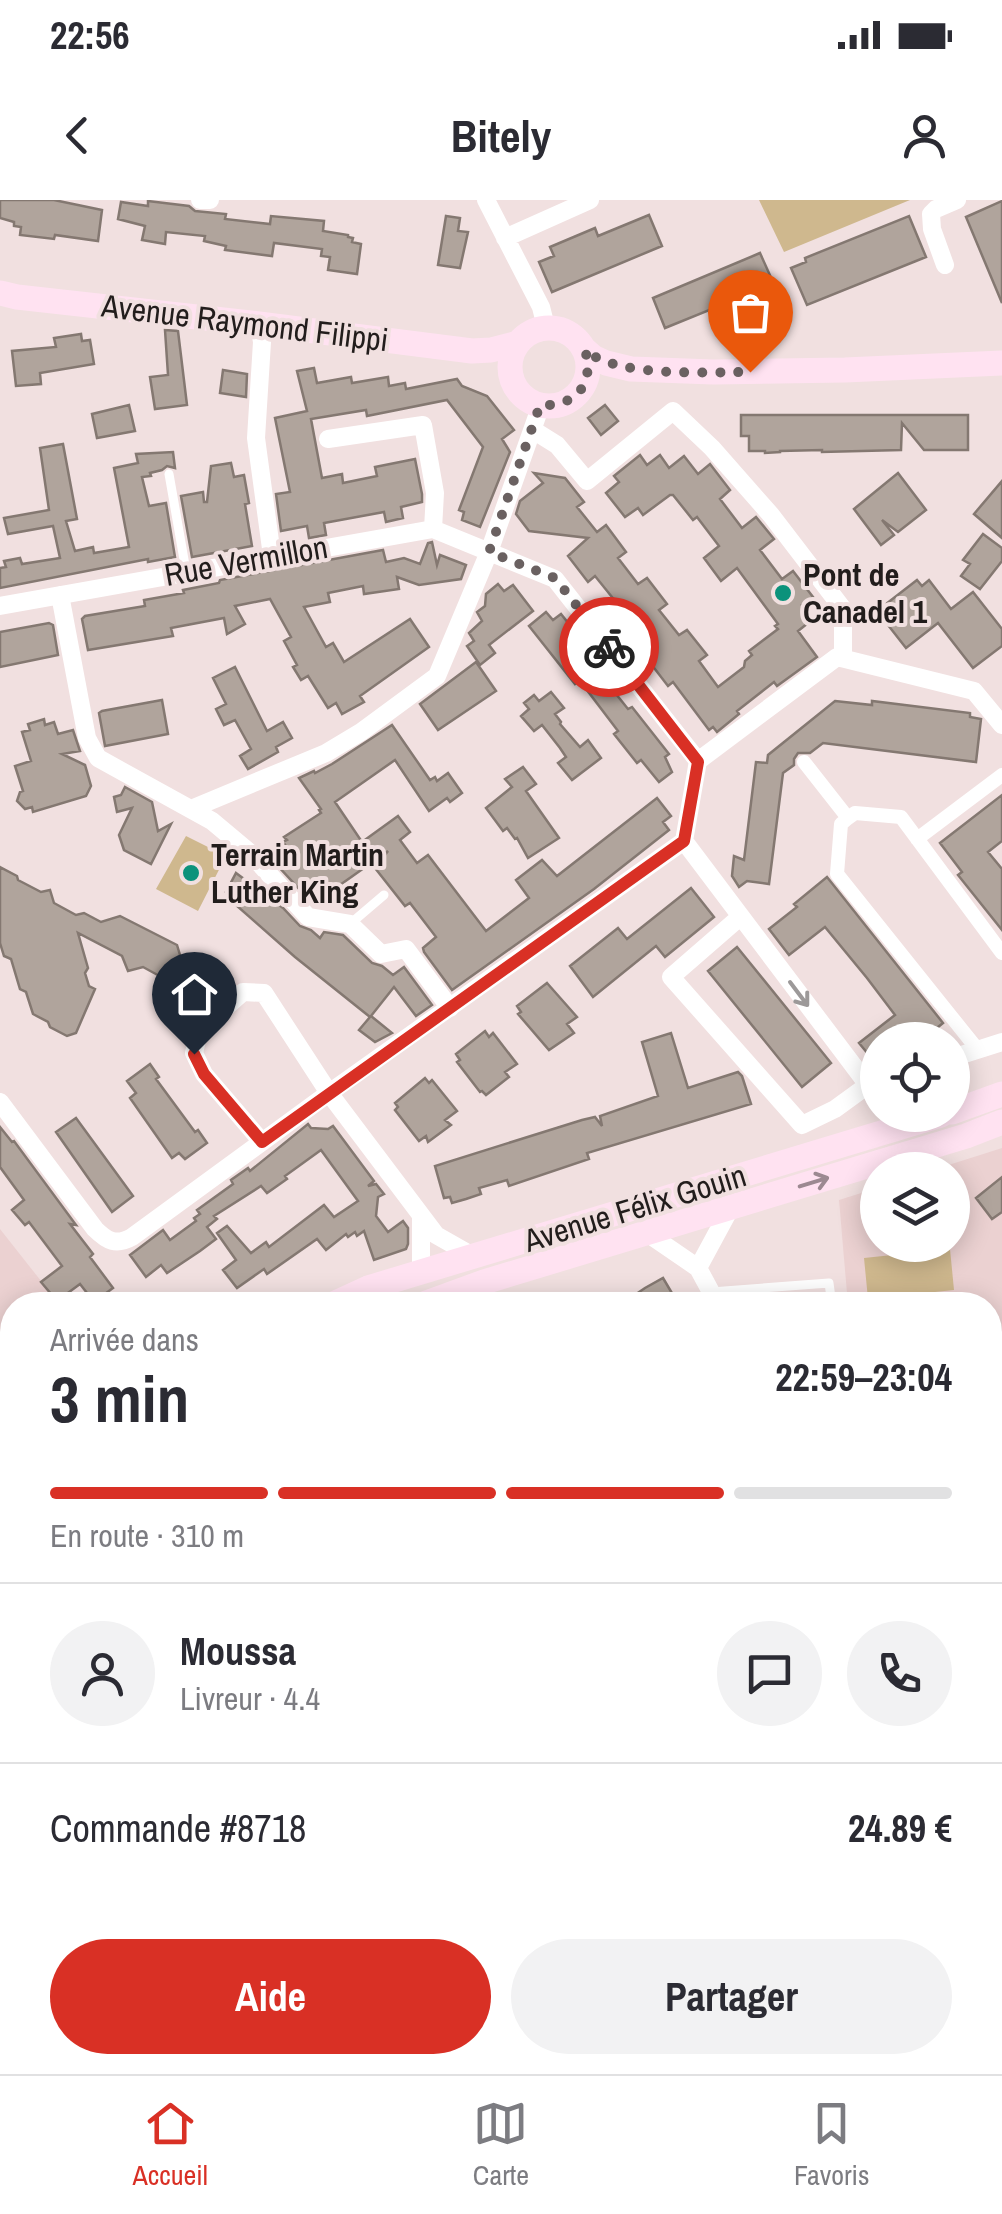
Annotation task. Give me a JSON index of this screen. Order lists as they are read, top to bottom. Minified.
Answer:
{"streets":{"main road":["Avenue Raymond Filippi","Avenue Félix Gouin"],"street":["Rue Vermillon"]},"places":["Pont de Canadel 1","Terrain Martin Luther King"],"page":{"status":"22:56","header":"Bitely","heading":["3 min","Arrivée dans","22:59–23:04"],"panel":["Moussa","Livreur · 4.4","Commande #8718","24.89 €"],"bar":"En route · 310 m","buttons":["Aide","Partager"],"tabs":["Accueil","Carte","Favoris"]}}
